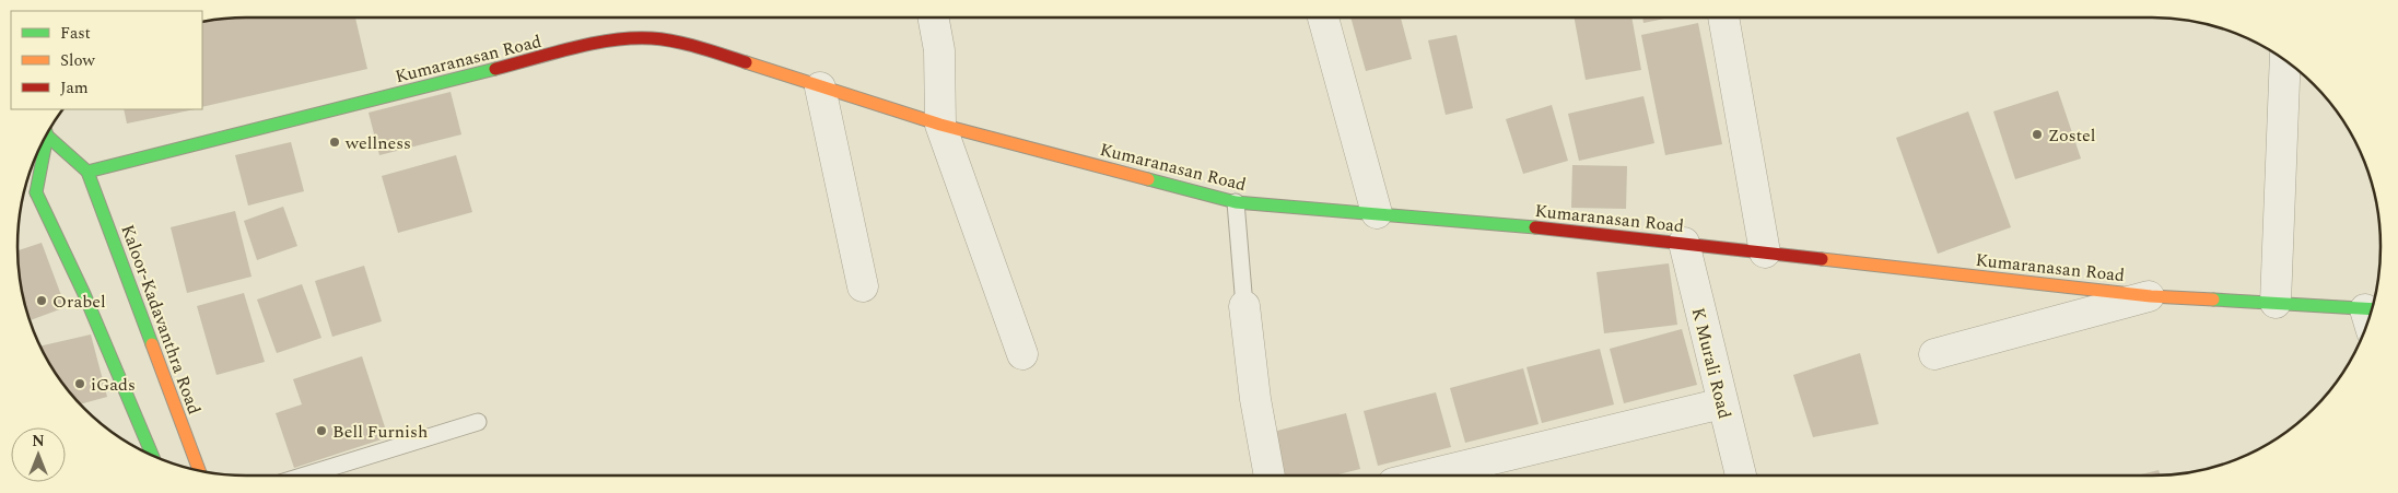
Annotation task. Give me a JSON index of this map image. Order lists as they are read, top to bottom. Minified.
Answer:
{"streets":{"street":["Kumaranasan Road","Kaloor-Kadavanthra Road","K Murali Road"]},"crossings":[["Kumaranasan Road","Kaloor-Kadavanthra Road"],["Kumaranasan Road","K Murali Road"]],"places":["Zostel","wellness","Orabel","iGads","Bell Furnish"],"legend":["Fast","Slow","Jam"],"north":"top"}
